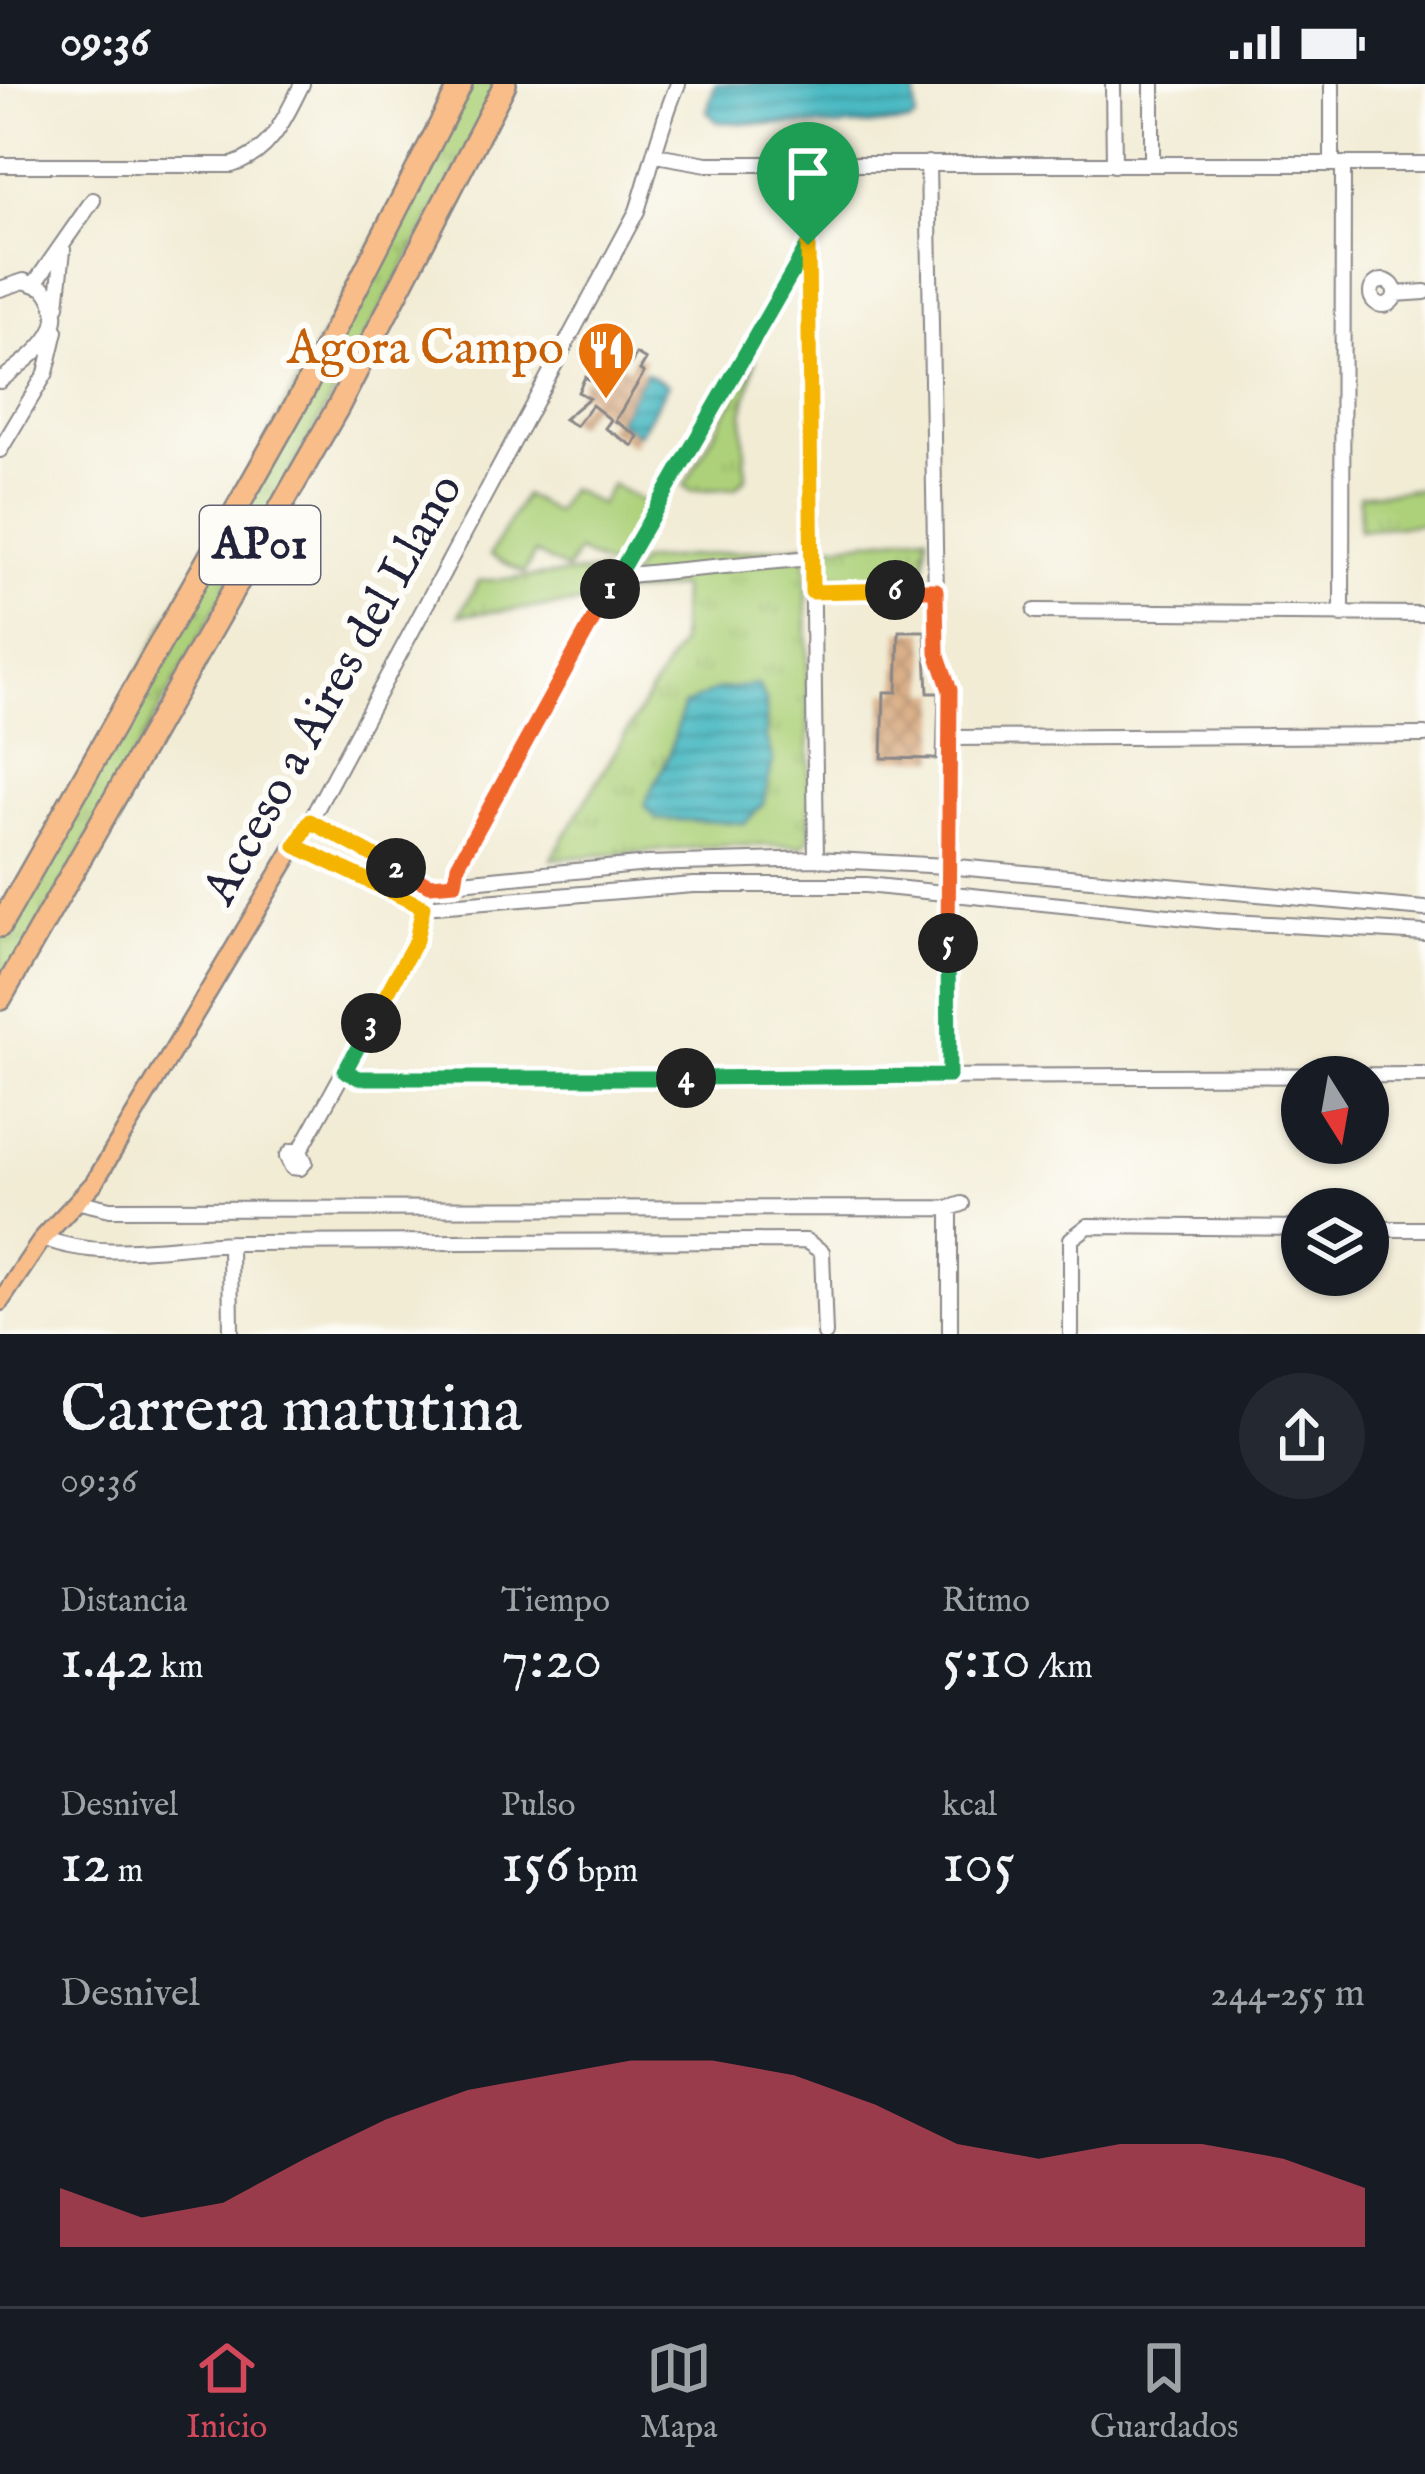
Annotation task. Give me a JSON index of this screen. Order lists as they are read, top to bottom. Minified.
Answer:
{"streets":{"highway":["AP01"],"main road":["Acceso a Aires del Llano"]},"places":{"restaurant":["Agora Campo"]},"north":"bottom","page":{"status":"09:36","pins":["1","6","2","5","3","4"],"heading":["Carrera matutina","09:36"],"stats":[["Distancia","1.42 km"],["Tiempo","7:20"],["Ritmo","5:10 /km"],["Desnivel","12 m"],["Pulso","156 bpm"],["kcal","105"]],"chart":["Desnivel","244–255 m"],"tabs":["Inicio","Mapa","Guardados"]}}
